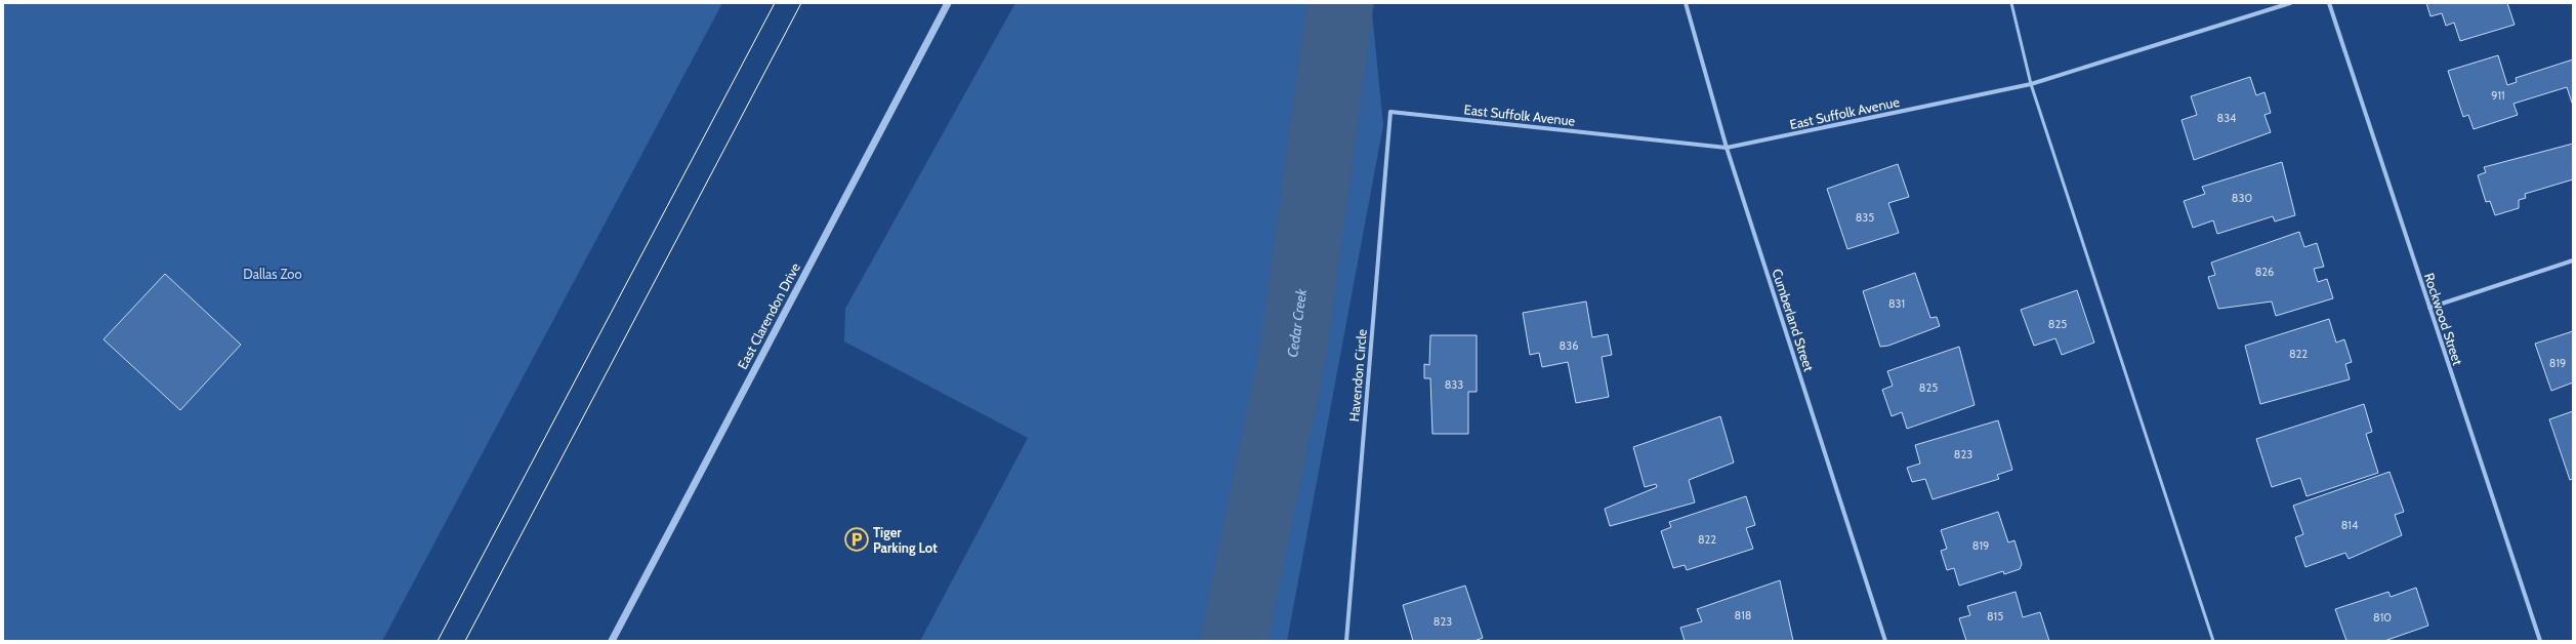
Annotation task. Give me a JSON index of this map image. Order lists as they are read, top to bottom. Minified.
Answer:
{"streets":{"street":["East Suffolk Avenue","East Clarendon Drive","Rockwood Street","Cumberland Street","Havendon Circle"]},"crossings":[["East Suffolk Avenue","Cumberland Street"],["East Suffolk Avenue","Havendon Circle"]],"water":["Cedar Creek"],"parks":["Dallas Zoo"],"places":{"parking":["Tiger Parking Lot"]},"house_numbers":["911","834","830","835","826","831","825","836","822","819","833","825","823","814","822","819","818","815","810","823"]}
